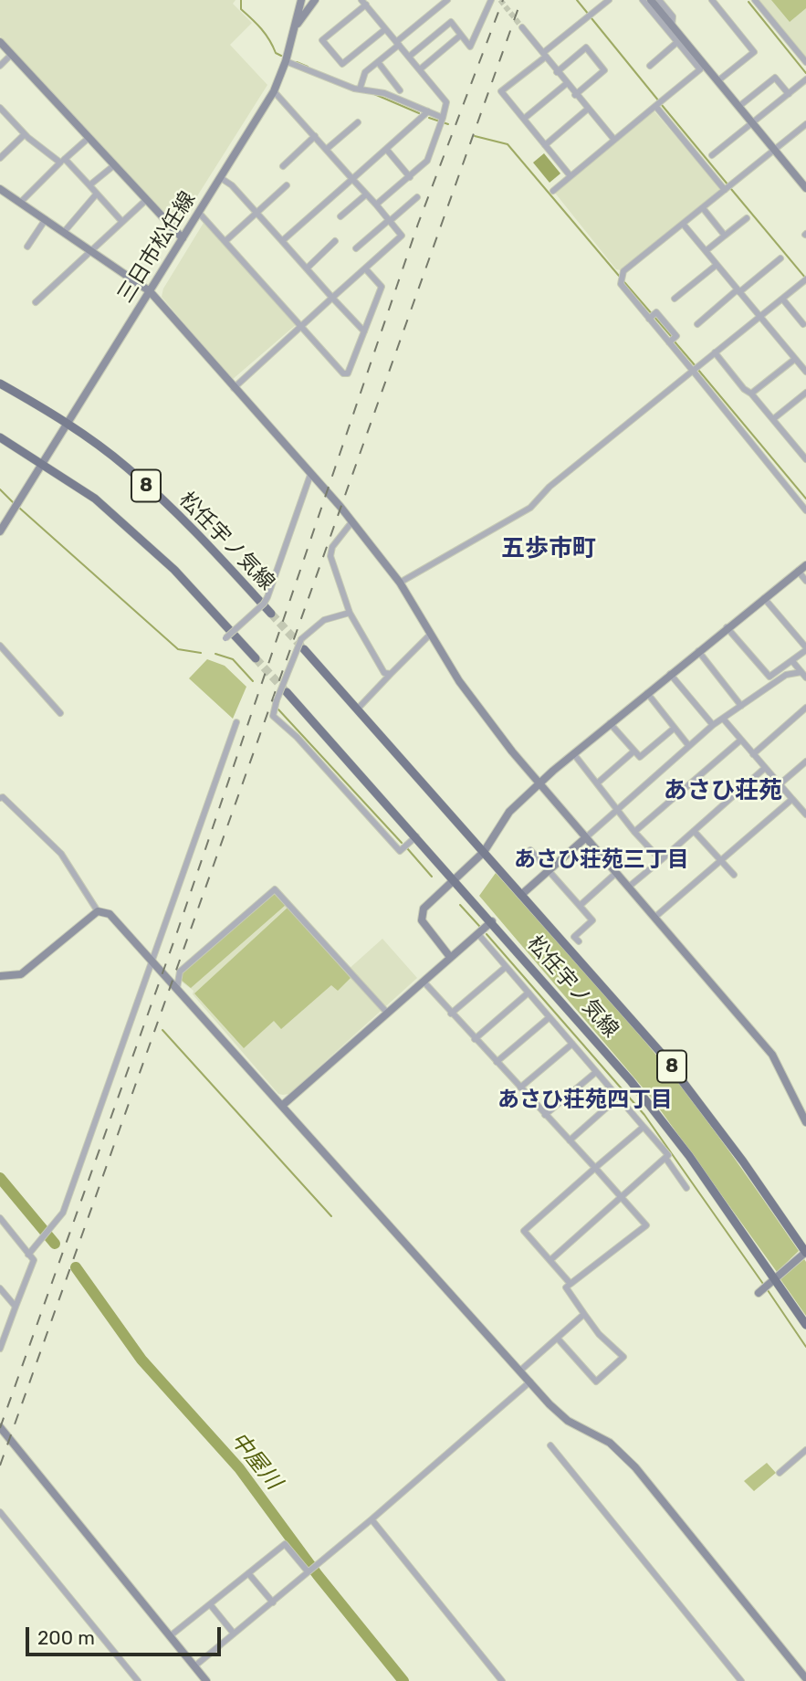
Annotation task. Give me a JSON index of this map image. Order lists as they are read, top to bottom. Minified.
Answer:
{"streets":{"main road":["8","松任宇ノ気線"],"street":["三日市松任線"]},"crossings":[["三日市松任線","8"],["三日市松任線","松任宇ノ気線"]],"districts":["五歩市町","あさひ荘苑","あさひ荘苑三丁目","あさひ荘苑四丁目"],"water":["中屋川"],"scale_bar":"200 m"}
